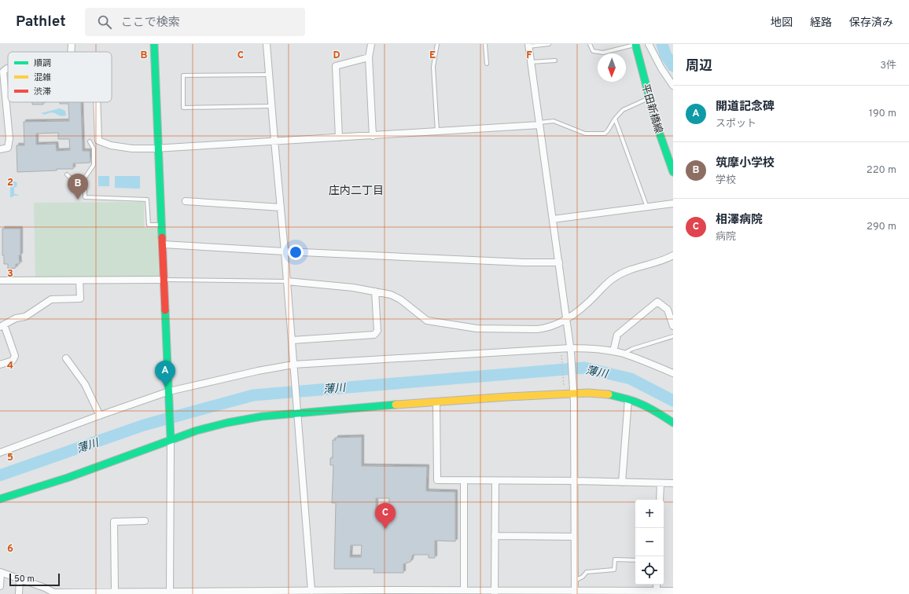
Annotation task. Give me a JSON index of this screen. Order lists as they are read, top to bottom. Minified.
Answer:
{"streets":{"street":["平田新橋線"]},"districts":["庄内二丁目"],"water":["薄川"],"legend":["順調","混雑","渋滞"],"scale_bar":"50 m","north":"bottom","page":{"header":"Pathlet","search":"ここで検索","nav":["地図","経路","保存済み"],"heading":["周辺","3件"],"list":[{"mark":"A","name":"開道記念碑","note":"スポット","value":"190 m"},{"mark":"B","name":"筑摩小学校","note":"学校","value":"220 m"},{"mark":"C","name":"相澤病院","note":"病院","value":"290 m"}],"pins":["B","A","C"],"map_buttons":["+","−"],"scale":"50 m"},"grid":{"columns":["B","C","D","E","F"],"rows":["2","3","4","5","6"]}}
